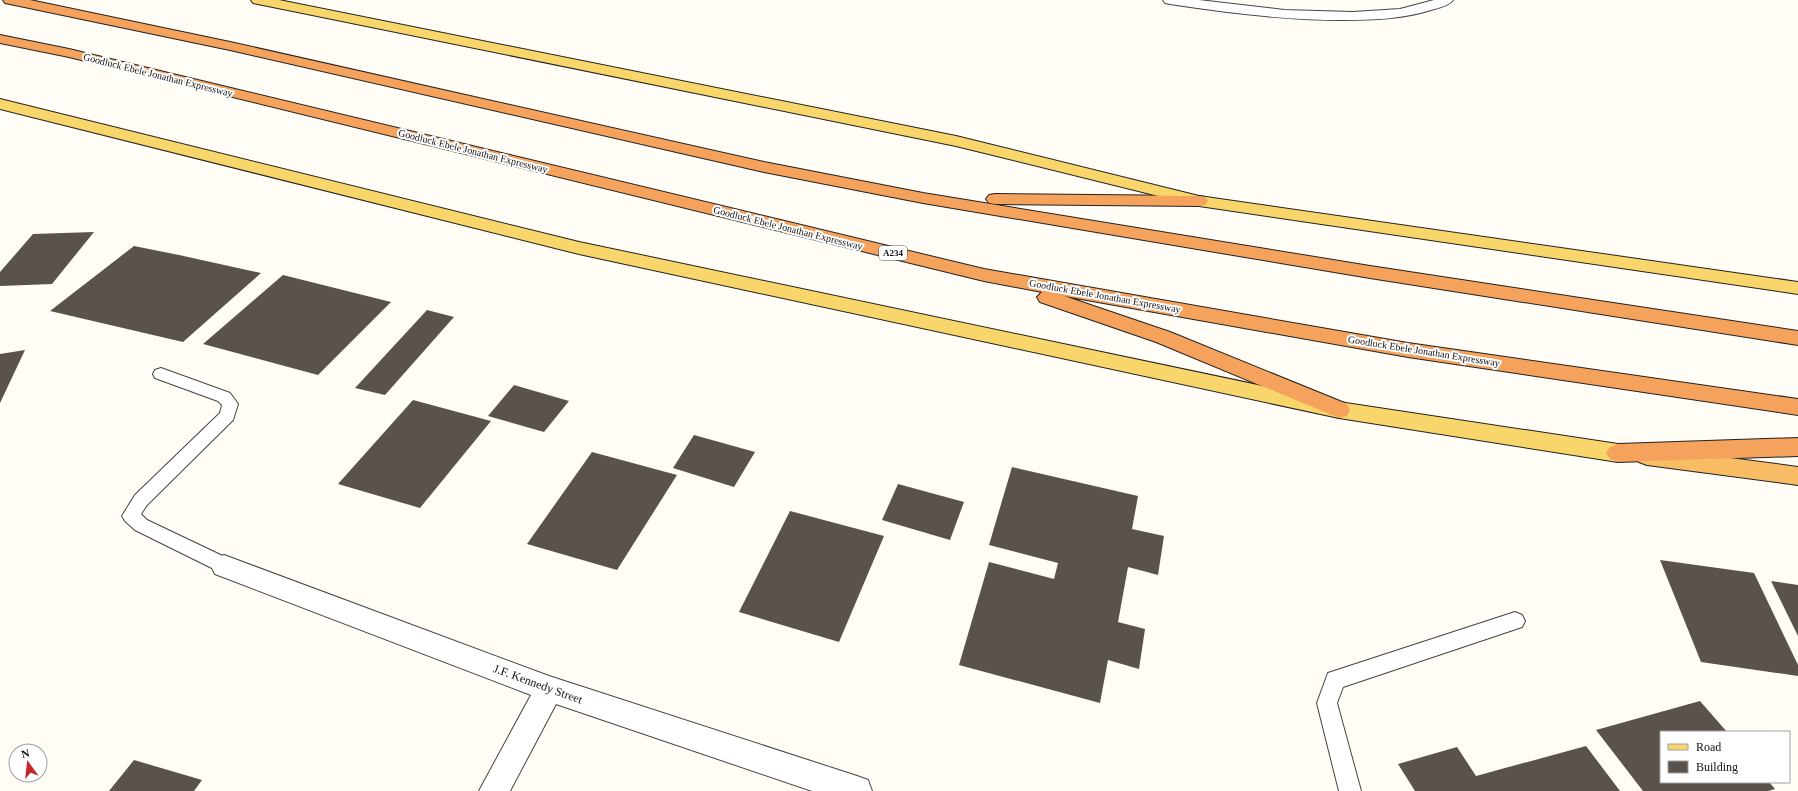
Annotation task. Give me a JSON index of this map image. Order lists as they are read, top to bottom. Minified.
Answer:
{"streets":{"highway":["Goodluck Ebele Jonathan Expressway","A234"],"street":["J.F. Kennedy Street"]},"legend":["Road","Building"],"north":"top"}
